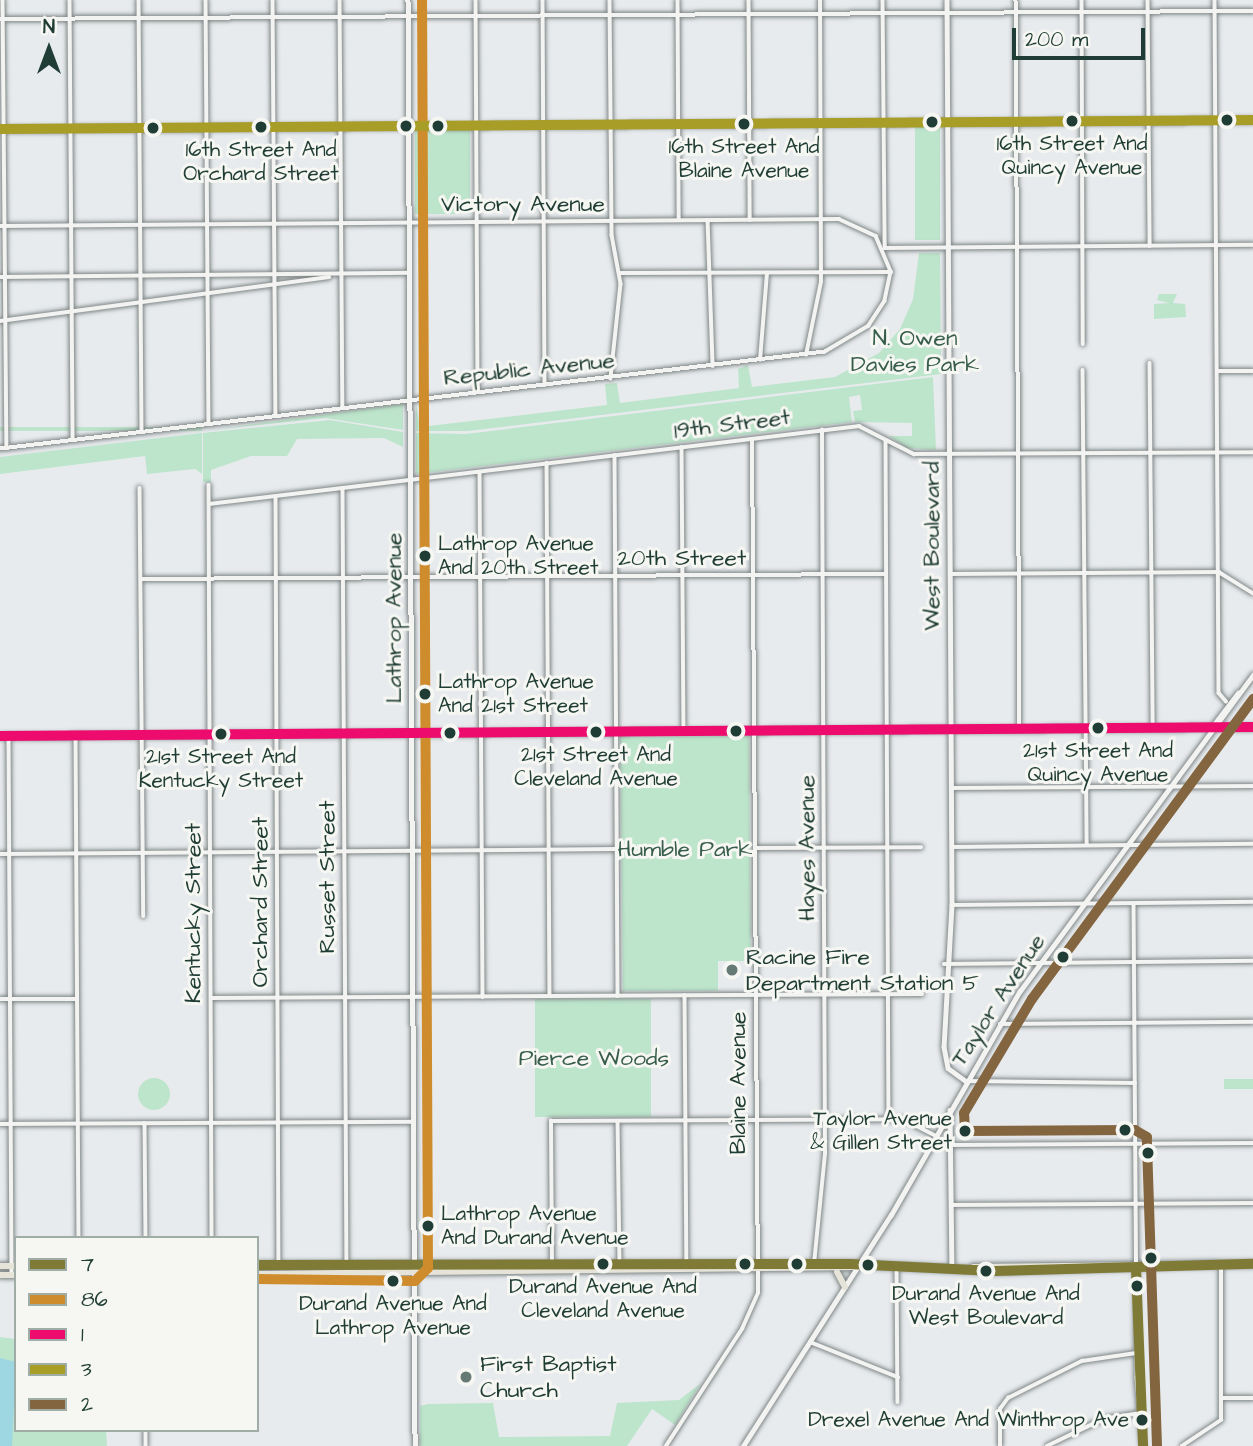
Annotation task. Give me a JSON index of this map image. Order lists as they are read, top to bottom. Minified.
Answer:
{"streets":{"street":["Victory Avenue","Republic Avenue","19th Street","West Boulevard","20th Street","Lathrop Avenue","Hayes Avenue","Russet Street","Orchard Street","Kentucky Street","Taylor Avenue","Blaine Avenue"]},"crossings":[["Victory Avenue","Lathrop Avenue"],["Republic Avenue","Lathrop Avenue"],["19th Street","West Boulevard"],["19th Street","Lathrop Avenue"],["19th Street","Hayes Avenue"],["19th Street","Russet Street"],["19th Street","Orchard Street"],["19th Street","Kentucky Street"],["19th Street","Blaine Avenue"],["West Boulevard","Taylor Avenue"],["20th Street","Lathrop Avenue"],["20th Street","Hayes Avenue"],["20th Street","Russet Street"],["20th Street","Orchard Street"],["20th Street","Kentucky Street"],["20th Street","Blaine Avenue"]],"parks":["N. Owen Davies Park","Humble Park","Pierce Woods"],"places":["16th Street And Quincy Avenue","16th Street And Blaine Avenue","16th Street And Orchard Street","Lathrop Avenue And 20th Street","Lathrop Avenue And 21st Street","21st Street And Quincy Avenue","21st Street And Cleveland Avenue","21st Street And Kentucky Street","Racine Fire Department Station 5","Taylor Avenue & Gillen Street","Lathrop Avenue And Durand Avenue","Durand Avenue And Cleveland Avenue","Durand Avenue And West Boulevard","Durand Avenue And Lathrop Avenue","First Baptist Church","Drexel Avenue And Winthrop Ave"],"lines":["transit line 86","transit line 3","transit line 2","transit line 1","transit line 7"],"legend":["7","86","1","3","2"],"scale_bar":"200 m","north":"top"}
